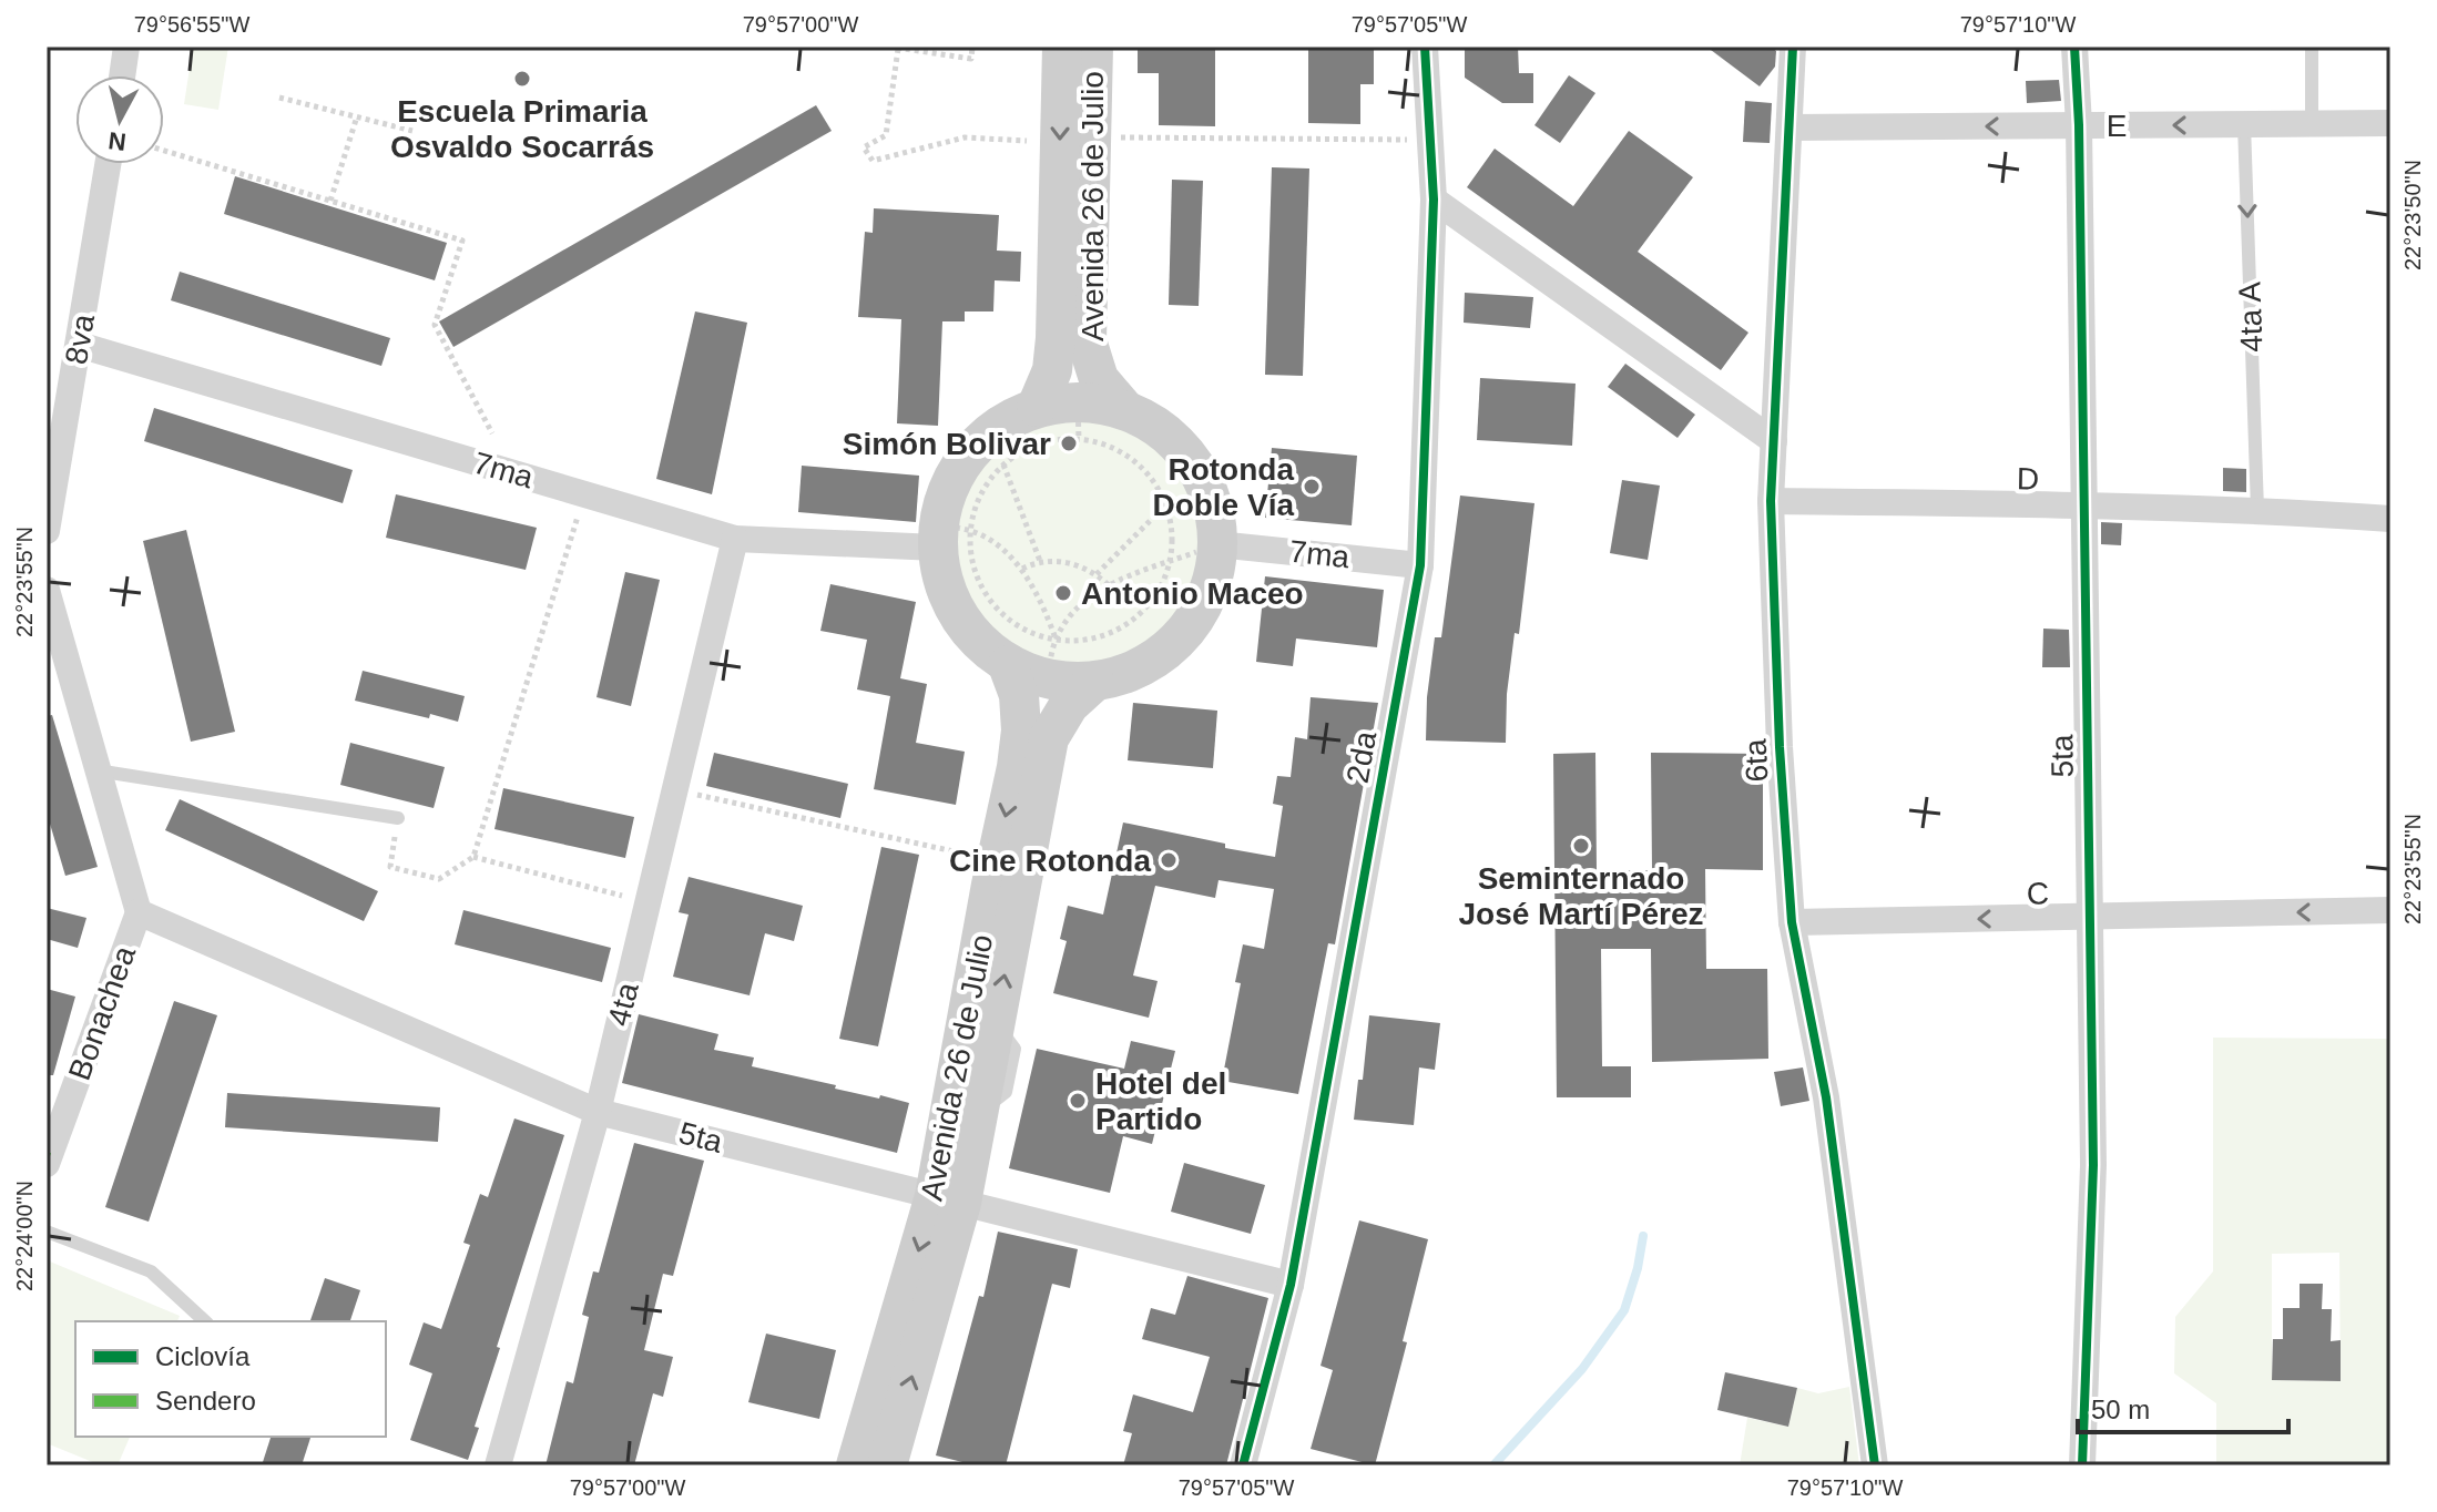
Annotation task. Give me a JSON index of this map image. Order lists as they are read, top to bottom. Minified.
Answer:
{"streets":{"main road":["Avenida 26 de Julio"],"street":["E","8va","7ma","D","5ta","2da","6ta","C","4ta","Bonachea"],"lane":["4ta A"]},"crossings":[["E","4ta A"],["E","5ta"],["E","6ta"],["Avenida 26 de Julio","5ta"],["4ta A","D"],["8va","7ma"],["7ma","2da"],["7ma","4ta"],["D","5ta"],["D","6ta"],["5ta","2da"],["5ta","C"],["5ta","4ta"],["5ta","Bonachea"],["6ta","C"]],"one_way":["E","4ta A","C"],"places":["Escuela Primaria Osvaldo Socarrás","Simón Bolivar","Rotonda Doble Vía","Antonio Maceo","Seminternado José Martí Pérez","Cine Rotonda","Hotel del Partido"],"legend":["Ciclovía","Sendero"],"scale_bar":"50 m","north":"bottom","coordinates":["79°56'55\"W","79°57'00\"W","79°57'05\"W","79°57'10\"W","22°23'50\"N","22°23'55\"N","22°24'00\"N"]}
